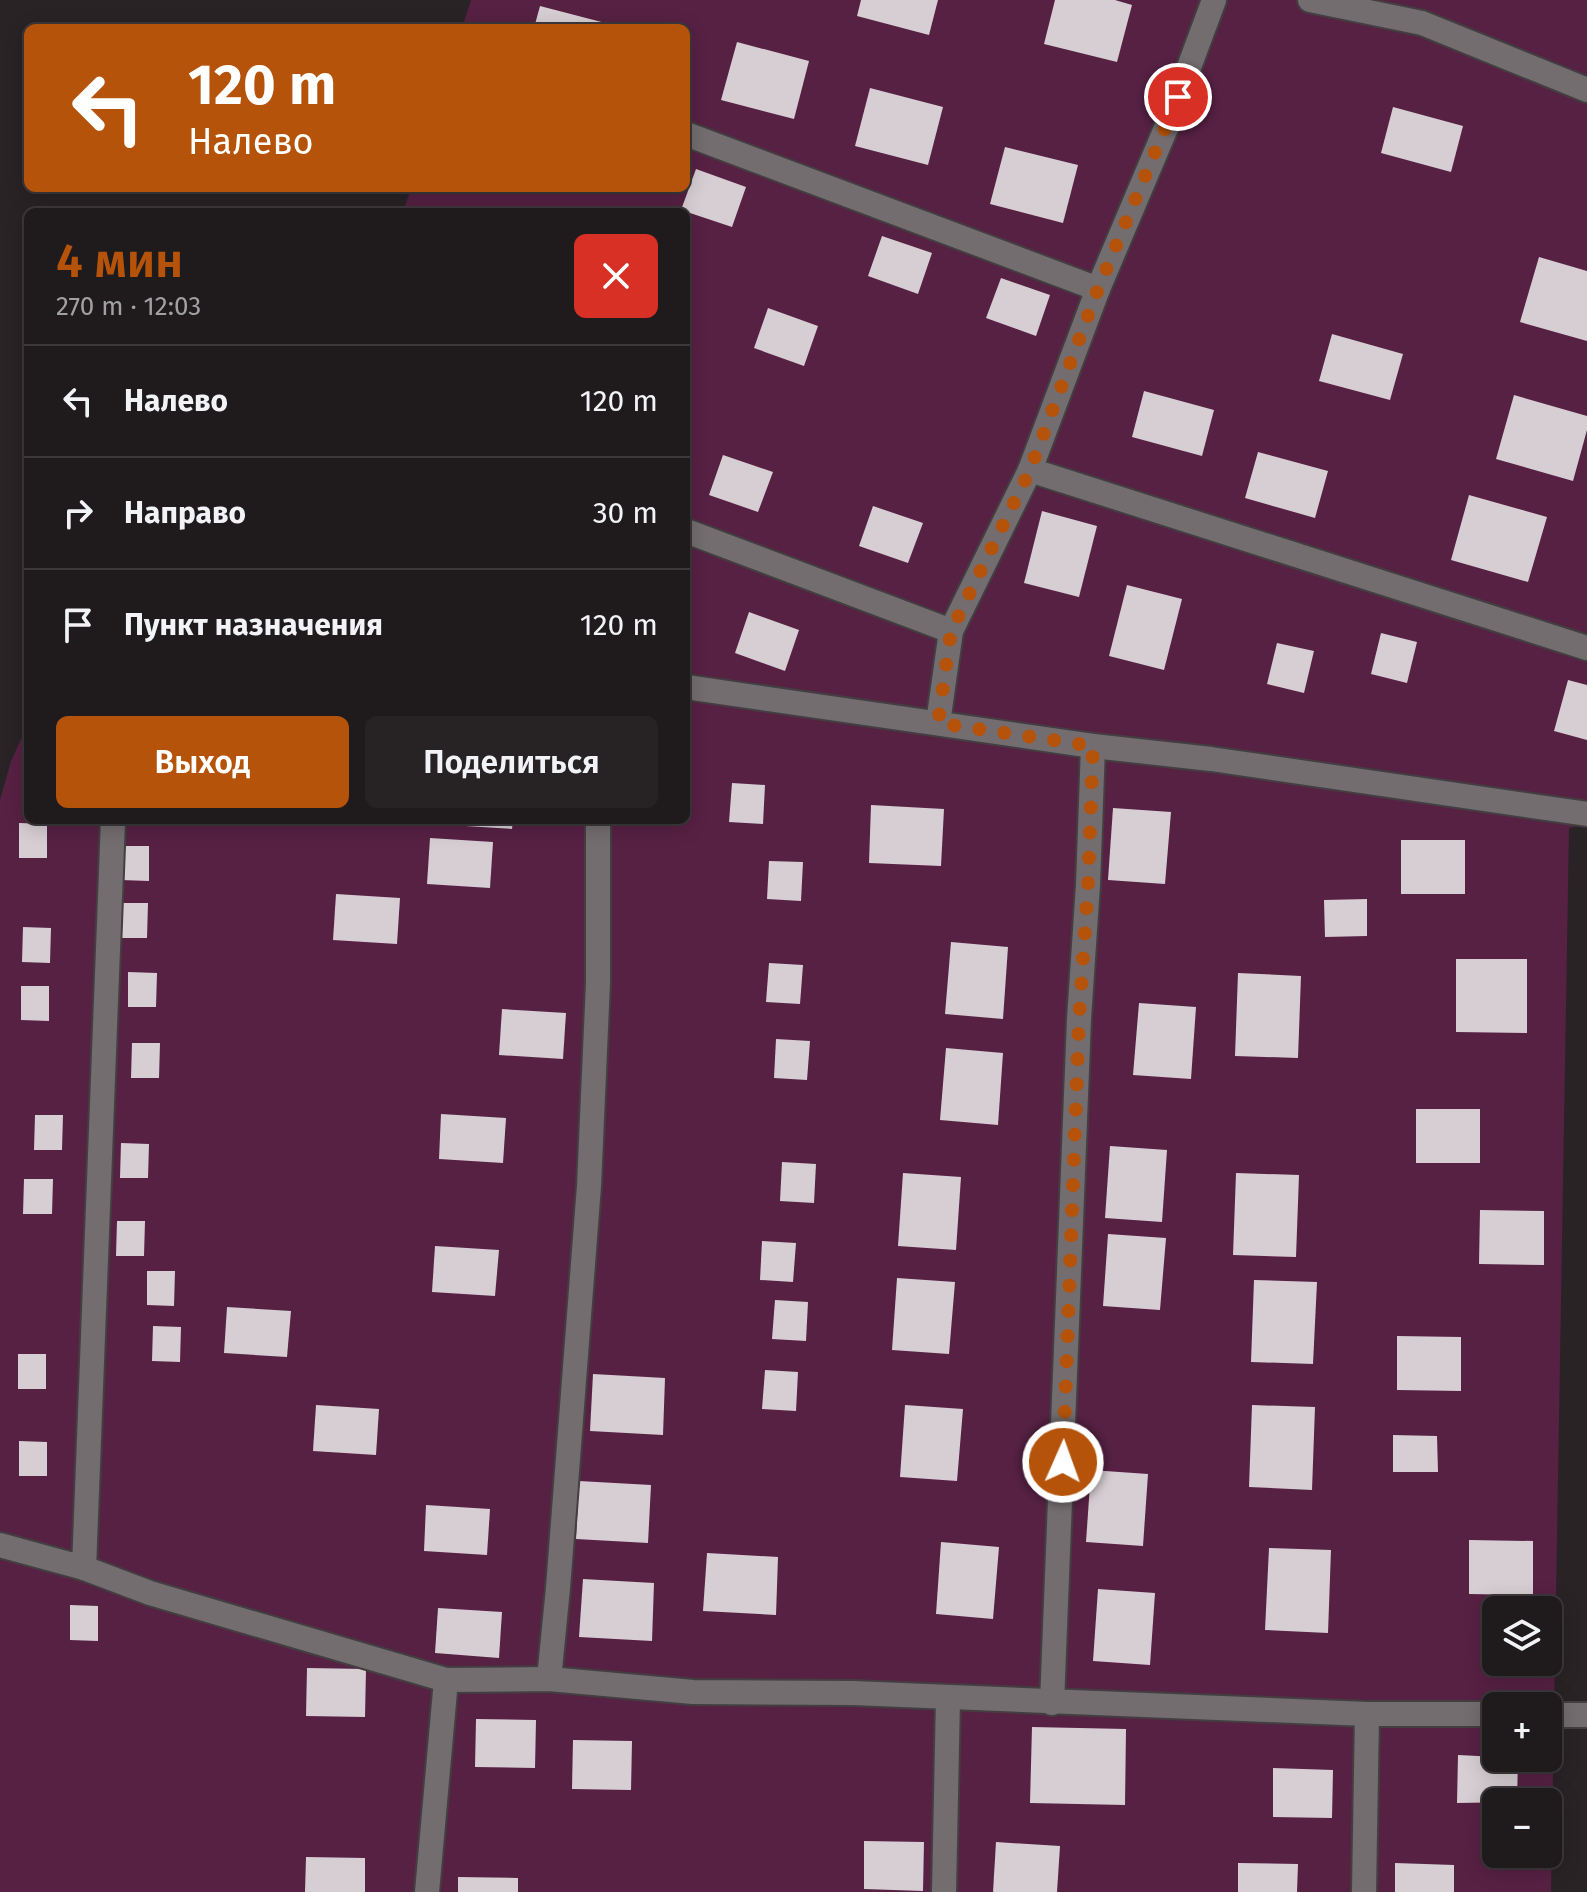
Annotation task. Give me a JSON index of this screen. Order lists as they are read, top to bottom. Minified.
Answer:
{"page":{"turn":["120 m","Налево"],"heading":["4 мин","270 m · 12:03"],"list":[{"name":"Налево","value":"120 m"},{"name":"Направо","value":"30 m"},{"name":"Пункт назначения","value":"120 m"}],"buttons":["Выход","Поделиться"],"map_buttons":["+","−"]}}
